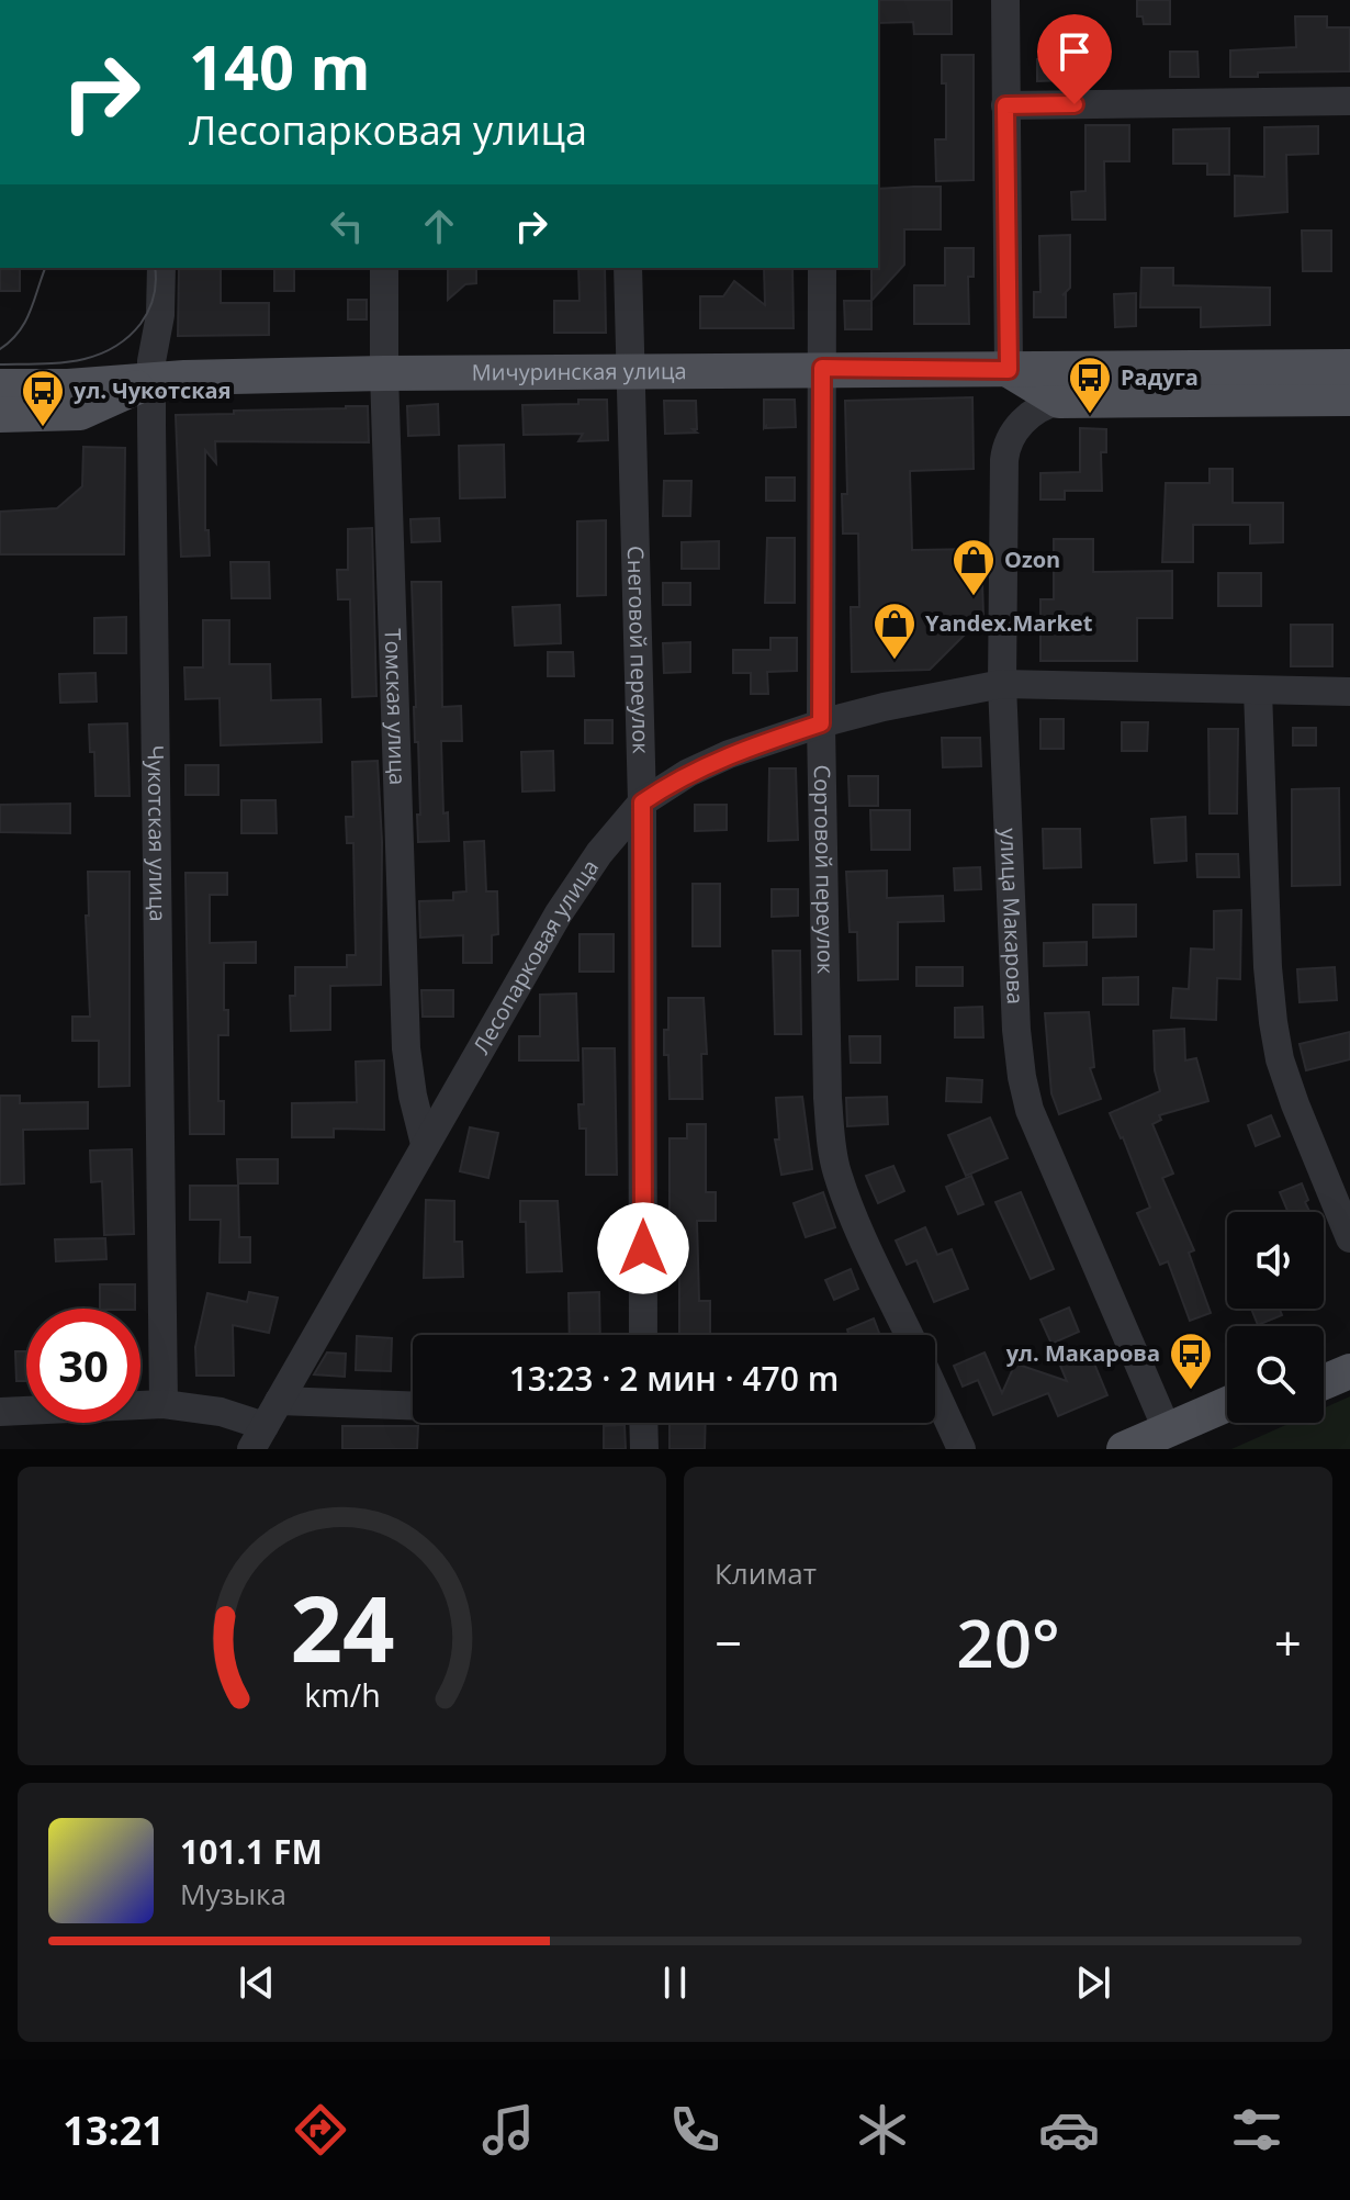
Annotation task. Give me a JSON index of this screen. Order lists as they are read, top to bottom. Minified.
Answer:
{"streets":{"main road":["Мичуринская улица"],"street":["Снеговой переулок","Томская улица","Чукотская улица","Сортовой переулок","улица Макарова","Лесопарковая улица"]},"crossings":[["Мичуринская улица","Снеговой переулок"],["Мичуринская улица","Томская улица"],["Мичуринская улица","Чукотская улица"],["Мичуринская улица","Сортовой переулок"],["Снеговой переулок","Лесопарковая улица"],["Томская улица","Лесопарковая улица"],["Сортовой переулок","Лесопарковая улица"],["улица Макарова","Лесопарковая улица"]],"places":{"bus stop":["Радуга","ул. Чукотская","ул. Макарова"],"shop":["Ozon","Yandex.Market"]},"page":{"turn":["140 m","Лесопарковая улица"],"limit":"30","trip":"13:23 · 2 мин · 470 m","tile":"Климат","heat":["−","20°","+"],"song":["101.1 FM","Музыка"],"tabs":"13:21","gauge":["24","km/h"]}}
